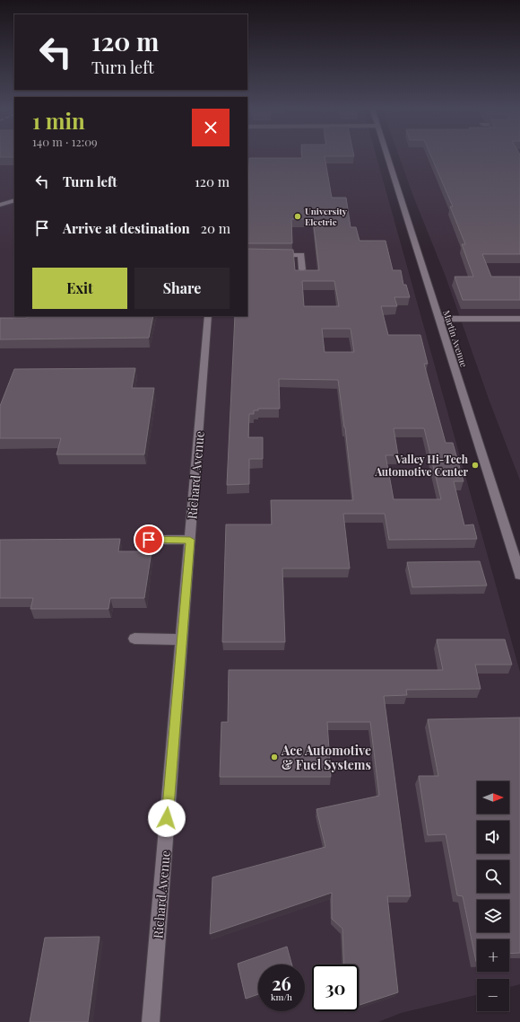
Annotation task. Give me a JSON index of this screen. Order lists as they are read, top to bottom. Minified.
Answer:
{"streets":{"street":["Martin Avenue","Richard Avenue"]},"places":["University Electric","Valley Hi-Tech Automotive Center","Ace Automotive & Fuel Systems"],"north":"right","page":{"turn":["120 m","Turn left"],"heading":["1 min","140 m · 12:09"],"list":[{"name":"Turn left","value":"120 m"},{"name":"Arrive at destination","value":"20 m"}],"buttons":["Exit","Share"],"map_buttons":["+","−"],"speed":"26 km/h","limit":"30"}}
